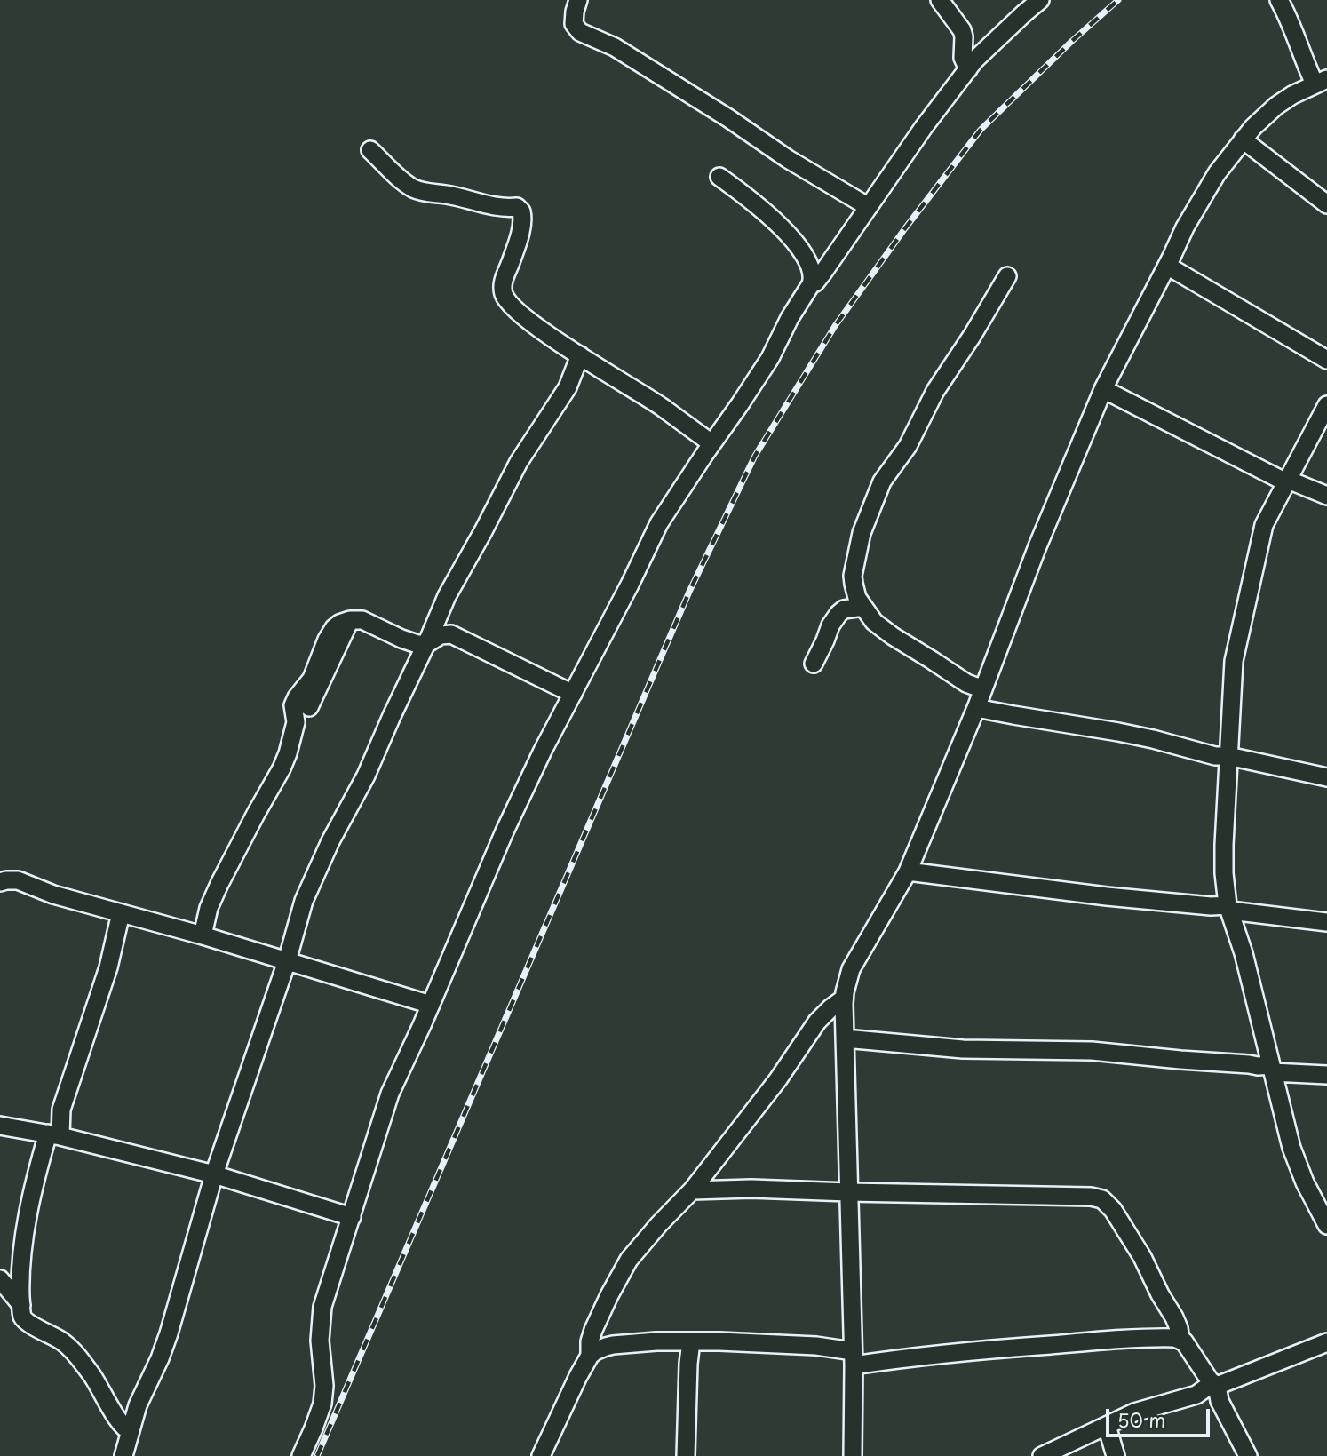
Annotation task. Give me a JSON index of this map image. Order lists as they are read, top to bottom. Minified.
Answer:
{"scale_bar":"50 m"}
